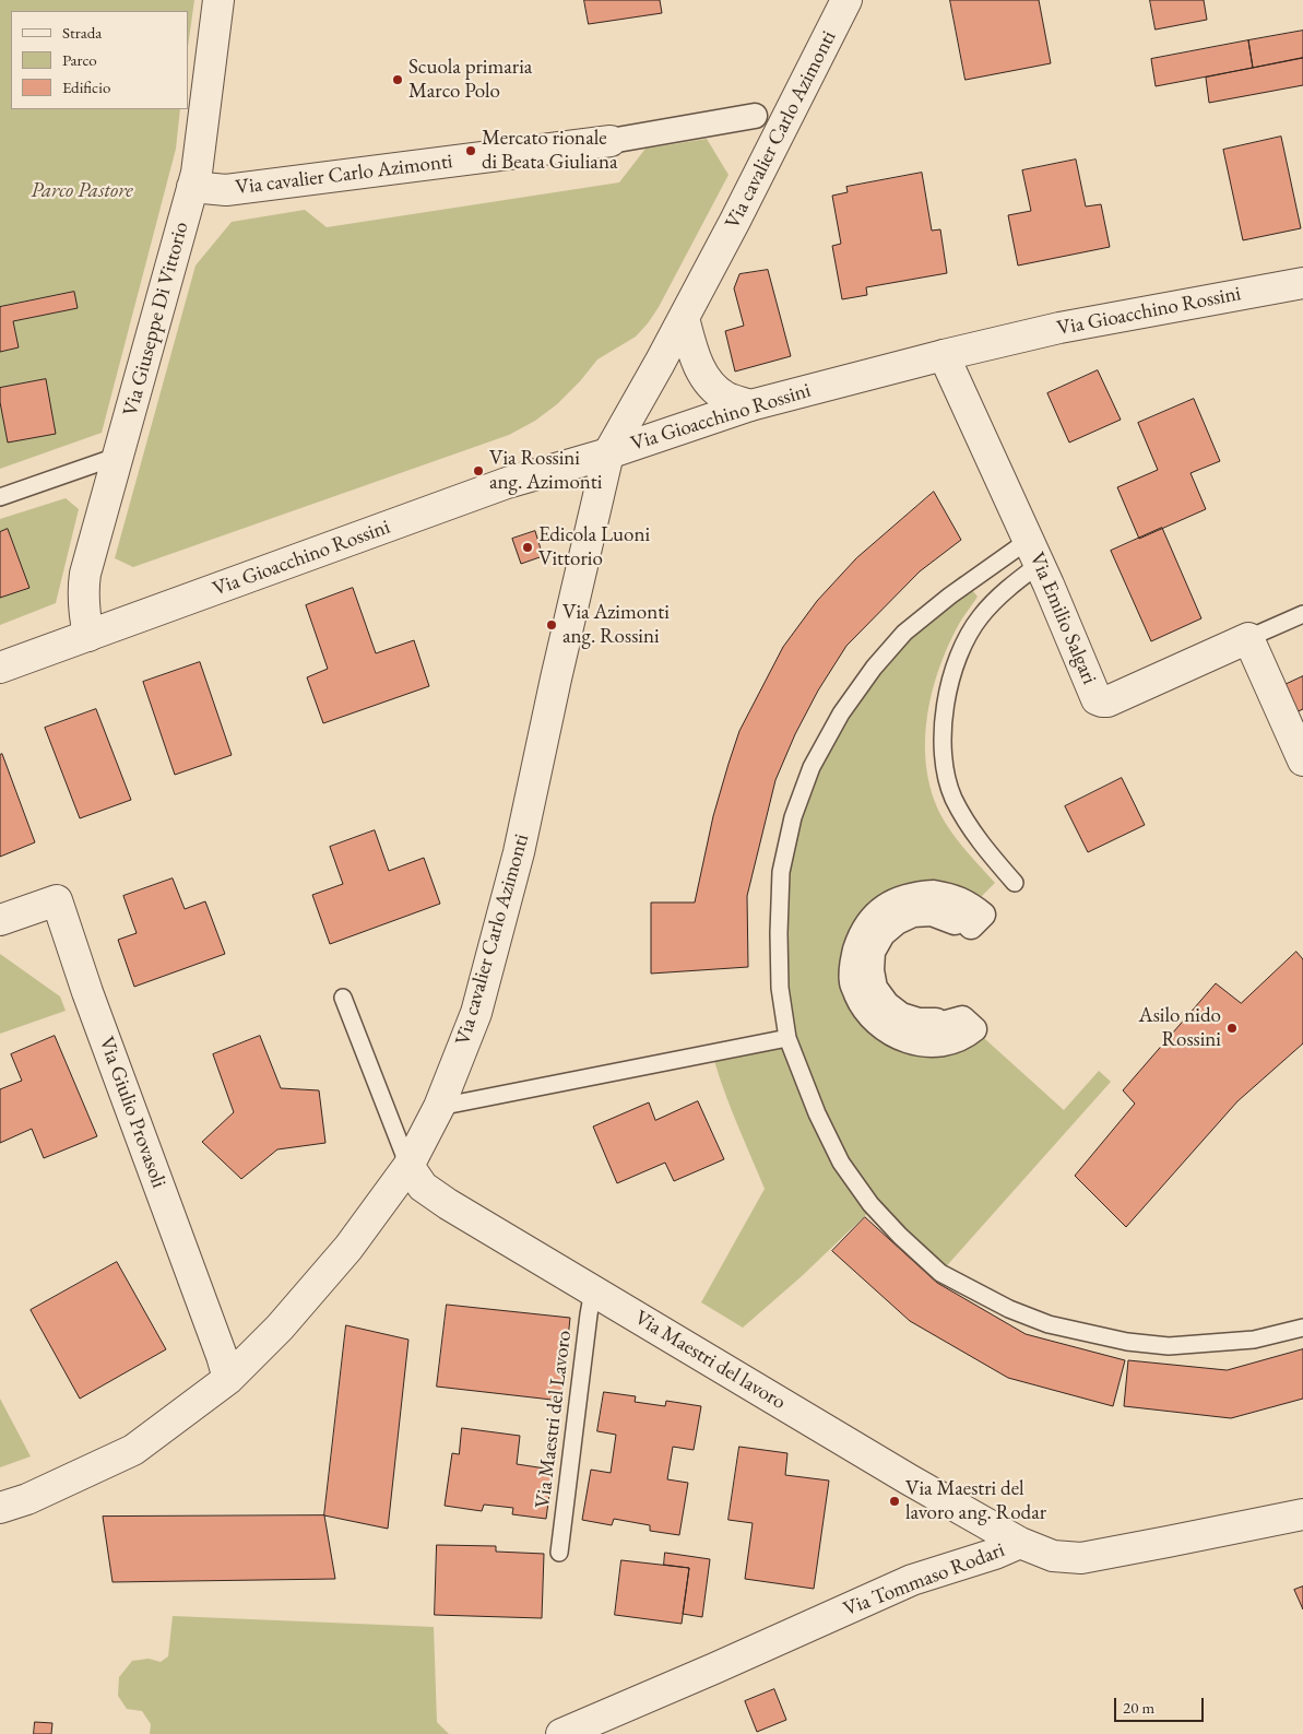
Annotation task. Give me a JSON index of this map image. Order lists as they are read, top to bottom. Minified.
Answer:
{"streets":{"street":["Via cavalier Carlo Azimonti","Via Gioacchino Rossini","Via Giuseppe Di Vittorio","Via Emilio Salgari","Via Giulio Provasoli","Via Maestri del lavoro","Via Tommaso Rodari"],"lane":["Via Maestri del Lavoro"]},"crossings":[["Via cavalier Carlo Azimonti","Via Gioacchino Rossini"],["Via cavalier Carlo Azimonti","Via Giuseppe Di Vittorio"],["Via cavalier Carlo Azimonti","Via Giulio Provasoli"],["Via cavalier Carlo Azimonti","Via Maestri del lavoro"],["Via Gioacchino Rossini","Via Giuseppe Di Vittorio"],["Via Gioacchino Rossini","Via Emilio Salgari"],["Via Maestri del lavoro","Via Maestri del Lavoro"],["Via Maestri del lavoro","Via Tommaso Rodari"]],"parks":["Parco Pastore"],"places":["Scuola primaria Marco Polo","Mercato rionale di Beata Giuliana","Via Rossini ang. Azimonti","Edicola Luoni Vittorio","Via Azimonti ang. Rossini","Asilo nido Rossini","Via Maestri del lavoro ang. Rodar"],"legend":["Strada","Parco","Edificio"],"scale_bar":"20 m"}
